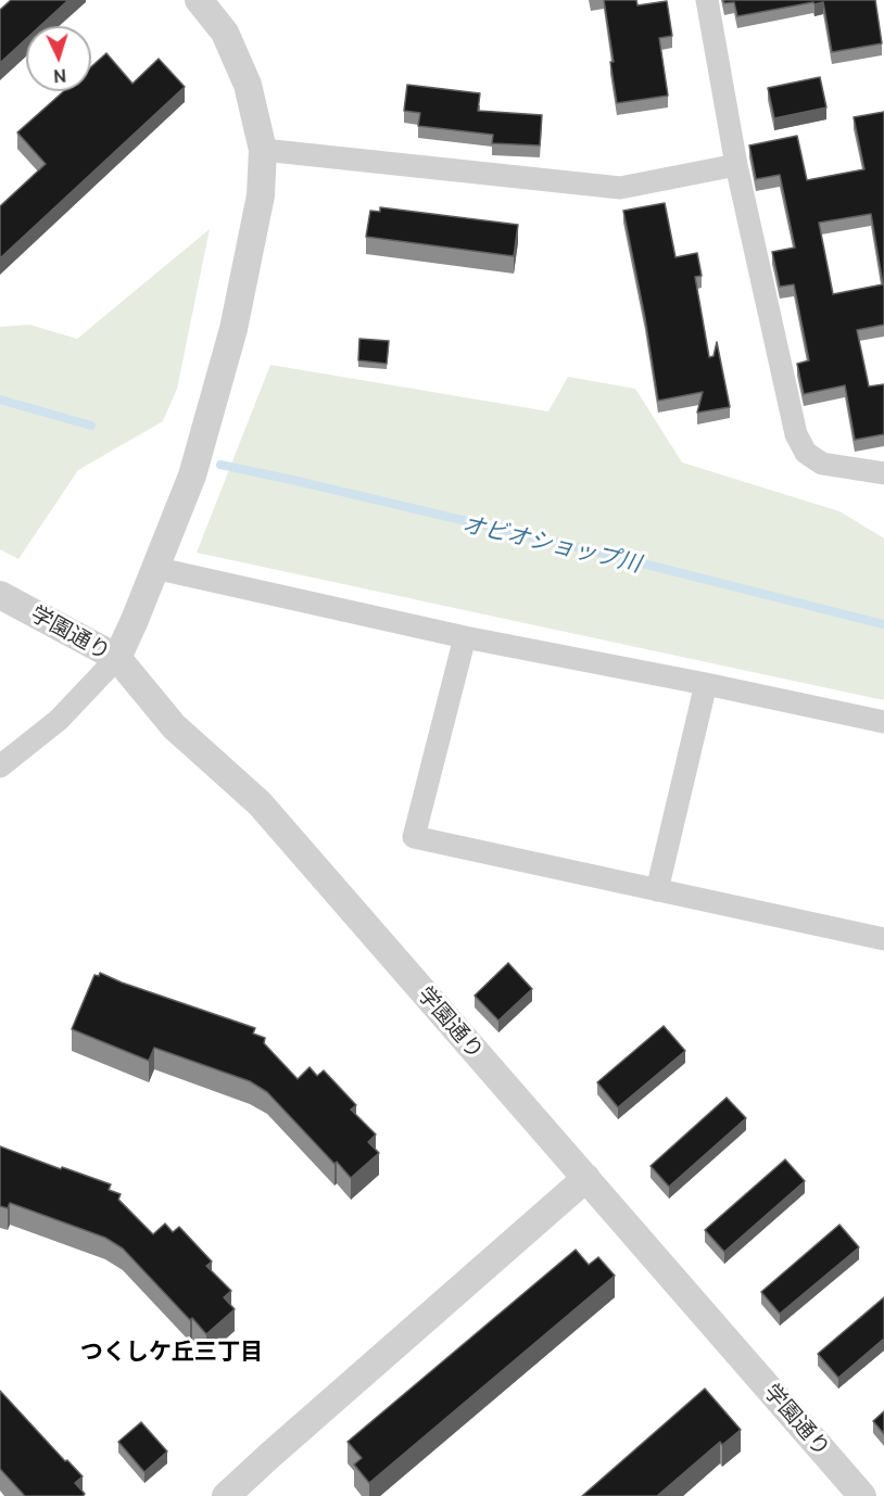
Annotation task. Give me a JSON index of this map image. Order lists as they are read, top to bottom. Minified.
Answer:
{"streets":{"street":["学園通り"]},"districts":["つくしケ丘三丁目"],"water":["オビオショップ川"],"north":"bottom"}
